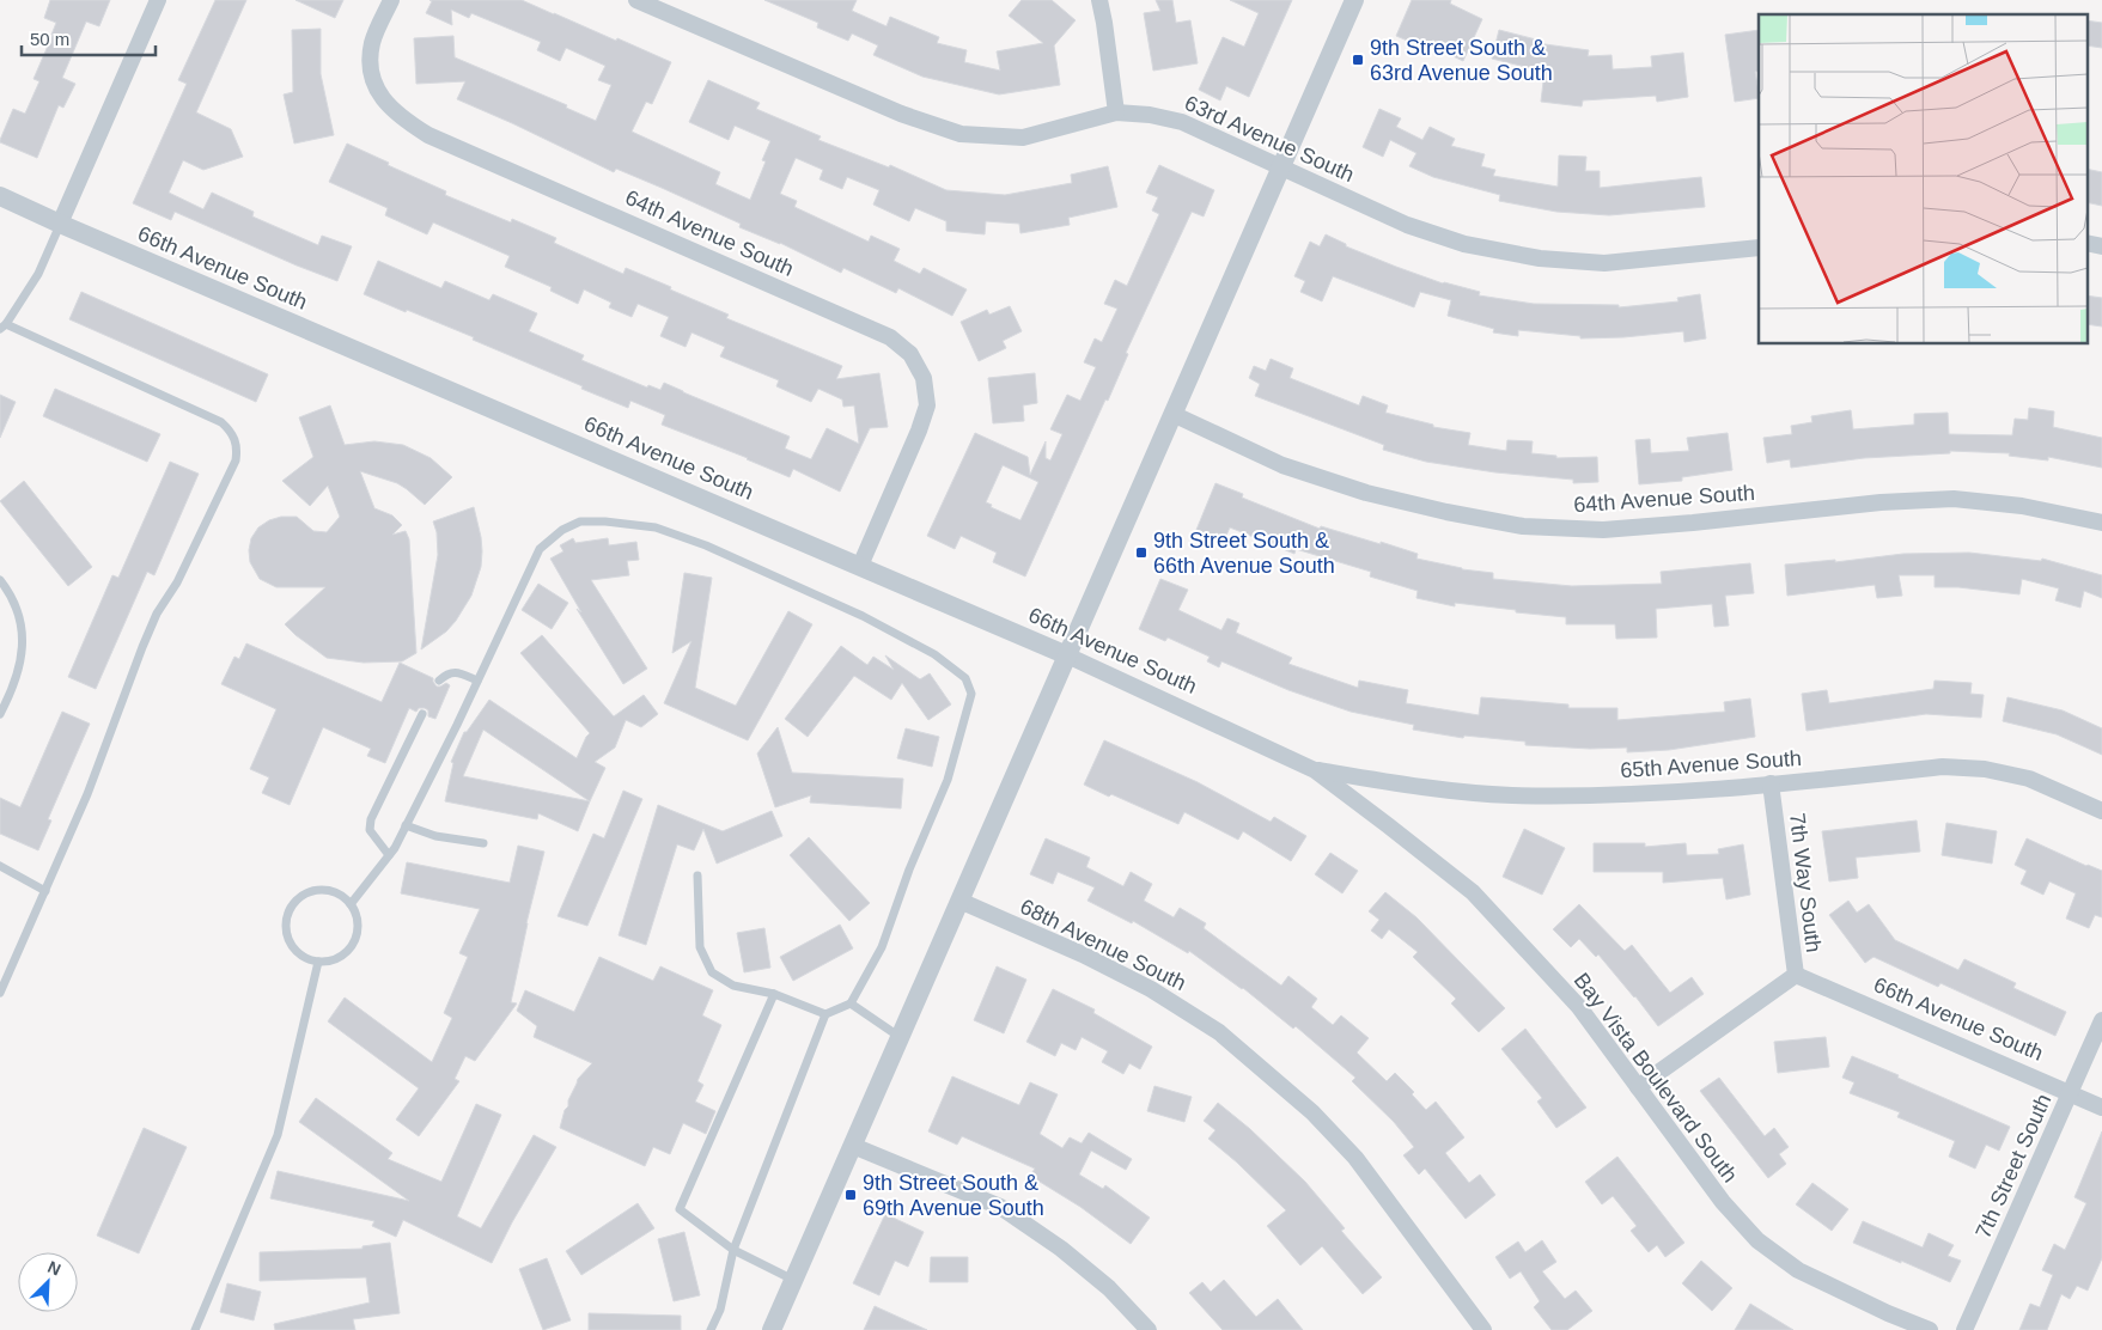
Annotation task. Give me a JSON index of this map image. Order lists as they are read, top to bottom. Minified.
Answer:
{"streets":{"street":["63rd Avenue South","64th Avenue South","66th Avenue South","65th Avenue South","7th Way South","68th Avenue South","Bay Vista Boulevard South","7th Street South"]},"crossings":[["64th Avenue South","66th Avenue South"],["66th Avenue South","65th Avenue South"],["66th Avenue South","7th Way South"],["66th Avenue South","Bay Vista Boulevard South"],["66th Avenue South","7th Street South"],["65th Avenue South","7th Way South"],["65th Avenue South","Bay Vista Boulevard South"],["7th Way South","Bay Vista Boulevard South"]],"places":{"transit":["9th Street South & 63rd Avenue South","9th Street South & 66th Avenue South","9th Street South & 69th Avenue South"]},"scale_bar":"50 m","north":"top right"}
